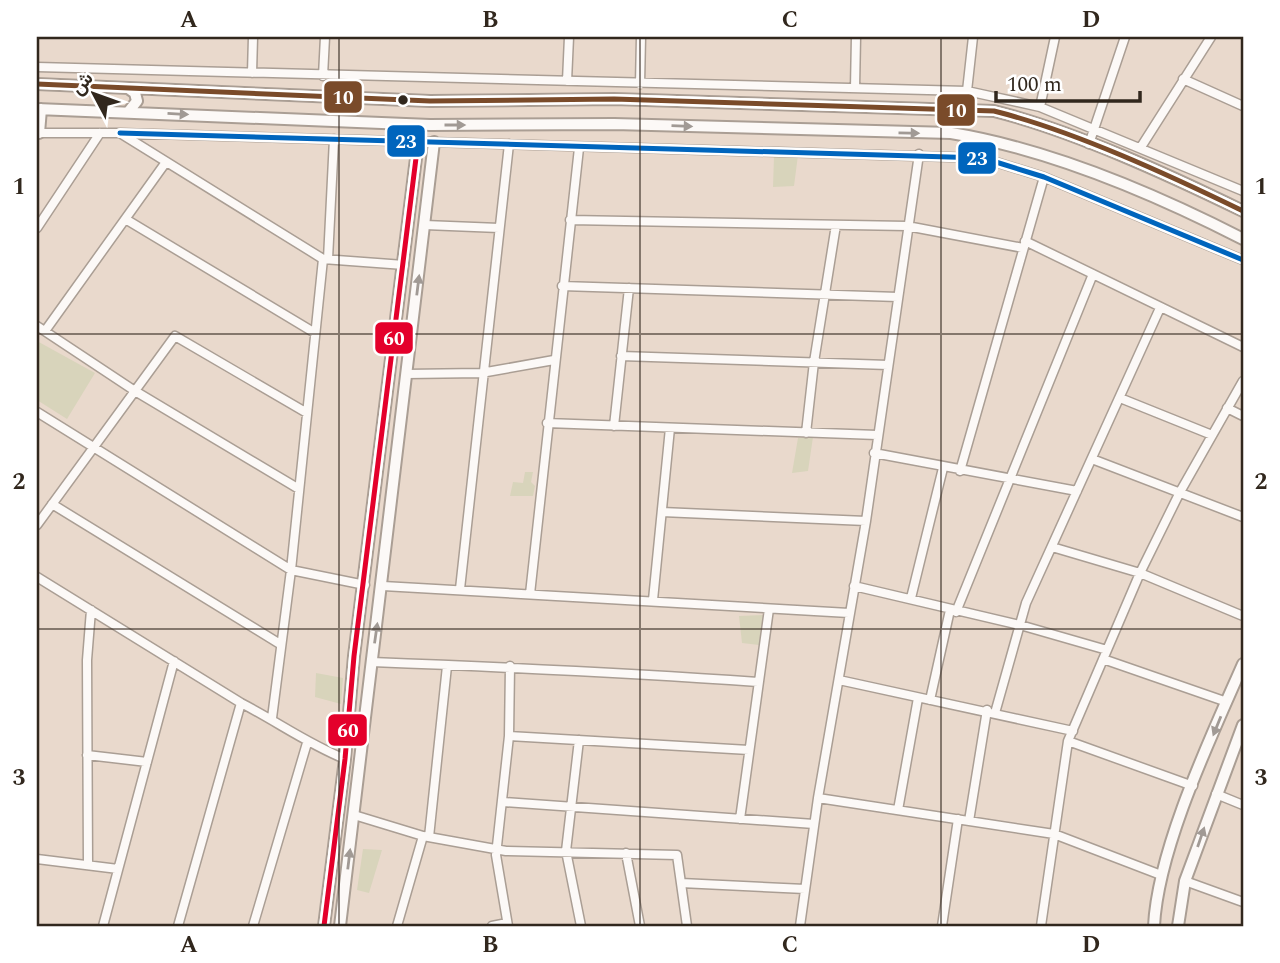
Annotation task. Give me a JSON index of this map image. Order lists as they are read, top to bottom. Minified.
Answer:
{"lines":["transit line 10","transit line 23","transit line 60"],"scale_bar":"100 m","north":"top left","grid":{"columns":["A","B","C","D"],"rows":["1","2","3"]}}
